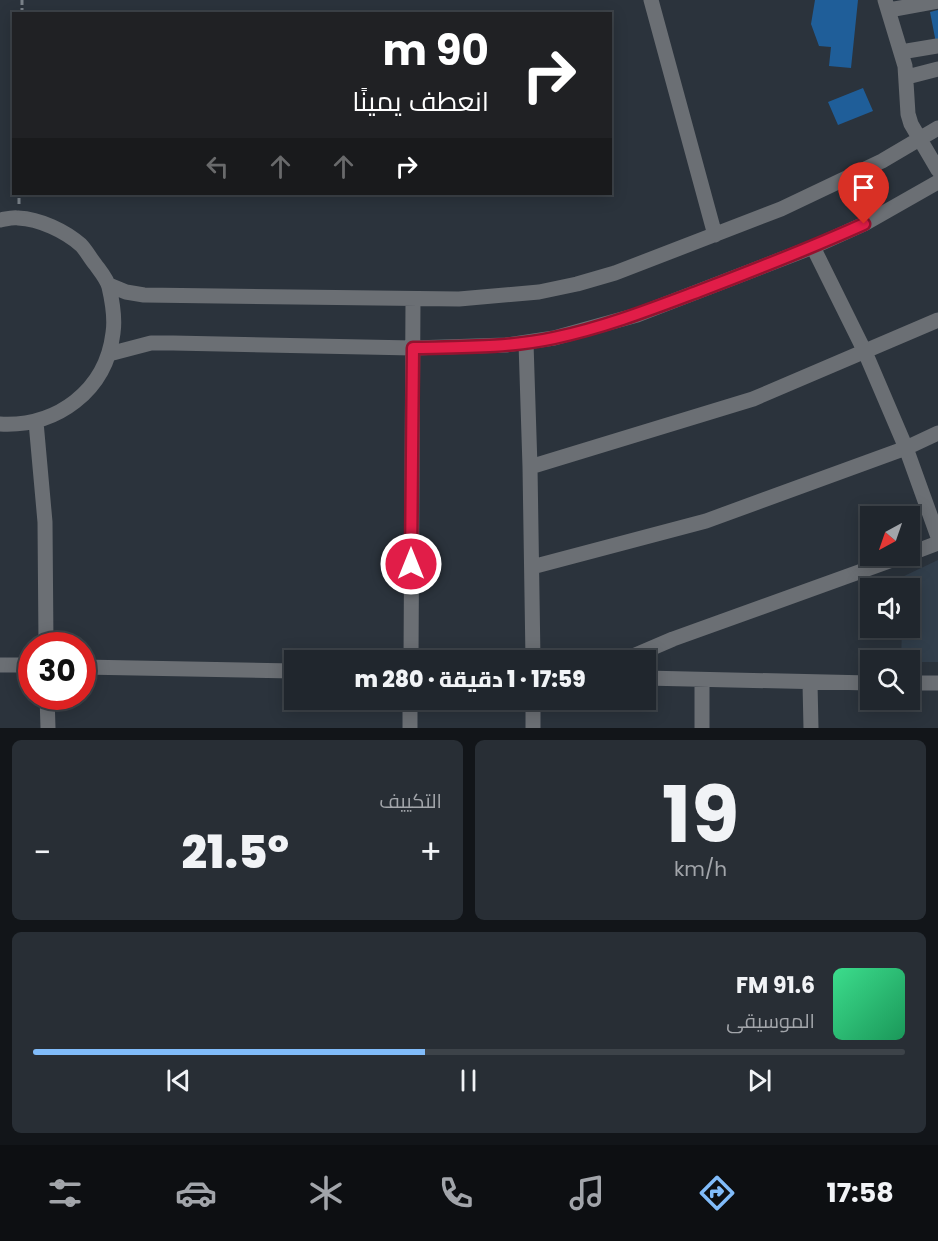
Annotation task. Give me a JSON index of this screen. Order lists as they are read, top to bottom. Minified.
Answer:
{"north":"bottom left","page":{"turn":["90 m","انعطف يمينًا"],"limit":"30","trip":"17:59 · 1 دقيقة · 280 m","tile":[["19","km/h"],"التكييف"],"heat":["−","21.5°","+"],"song":["91.6 FM","الموسيقى"],"tabs":"17:58"}}
